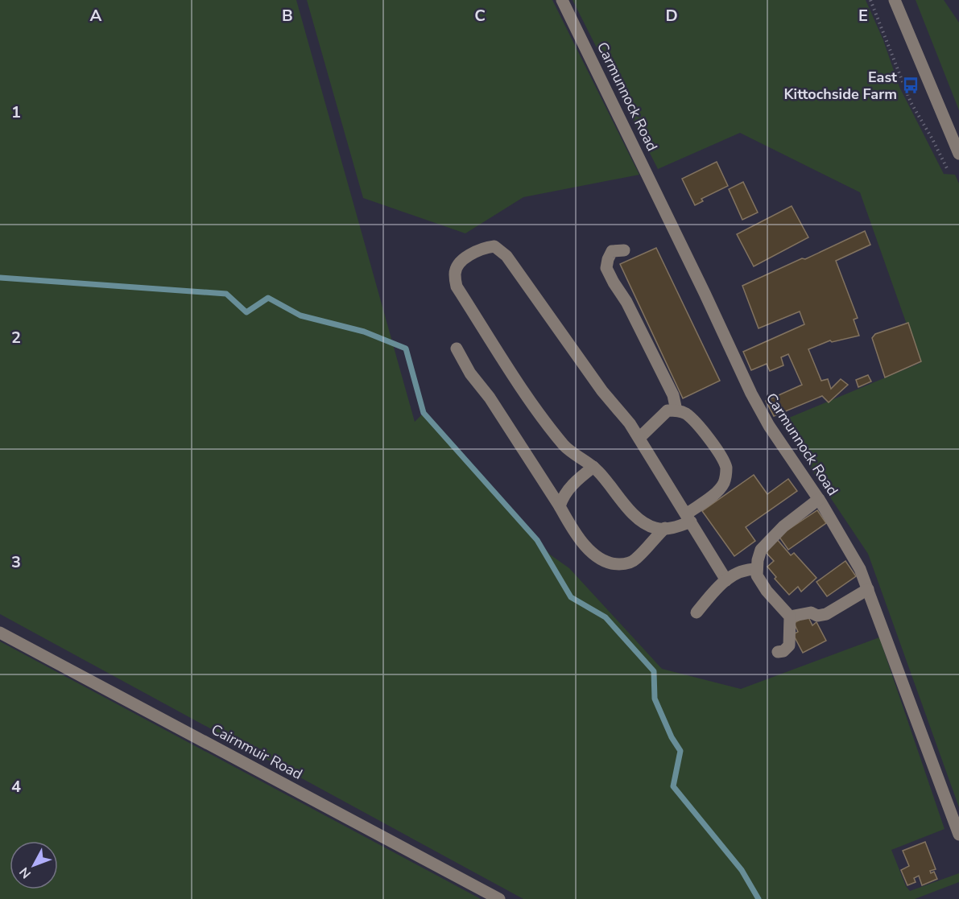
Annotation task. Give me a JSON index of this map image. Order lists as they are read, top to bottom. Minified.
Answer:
{"streets":{"street":["Carmunnock Road","Cairnmuir Road"]},"places":{"bus stop":["East Kittochside Farm"]},"north":"bottom left","grid":{"columns":["A","B","C","D","E"],"rows":["1","2","3","4"]}}
